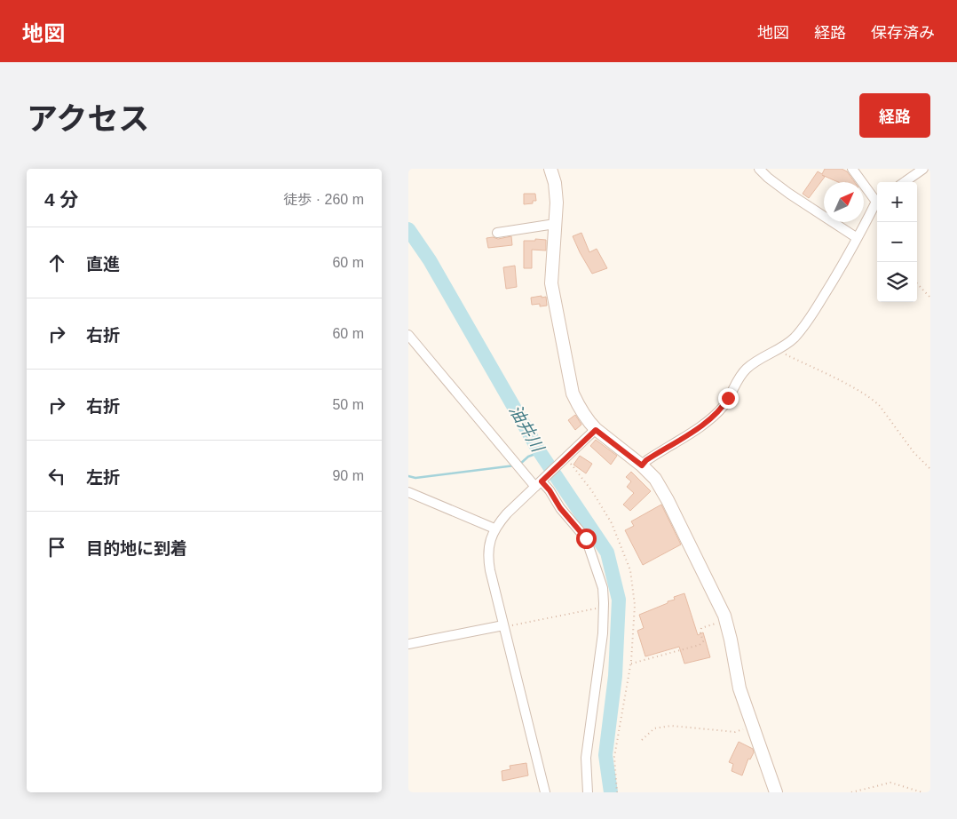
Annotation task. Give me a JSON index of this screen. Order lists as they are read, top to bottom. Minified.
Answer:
{"water":["油井川"],"north":"top right","page":{"header":"地図","nav":["地図","経路","保存済み"],"title":"アクセス","buttons":"経路","heading":["4 分","徒歩 · 260 m"],"map_buttons":["+","−"],"list":[["直進","60 m"],["右折","60 m"],["右折","50 m"],["左折","90 m"],"目的地に到着"]}}
